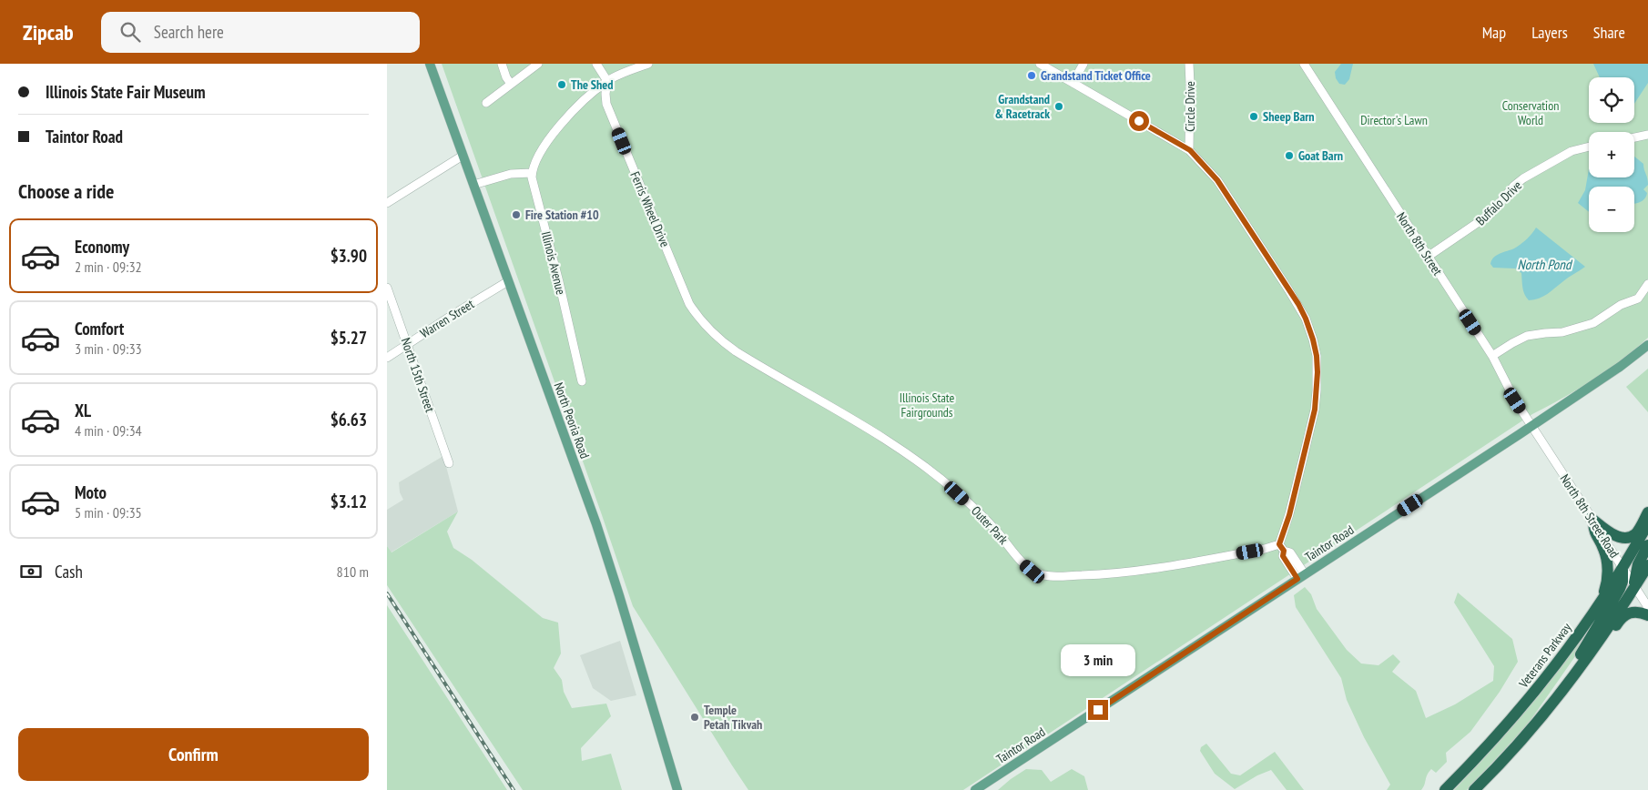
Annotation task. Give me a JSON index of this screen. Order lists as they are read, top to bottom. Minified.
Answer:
{"streets":{"highway":["Veterans Parkway"],"main road":["North Peoria Road","Taintor Road"],"street":["Circle Drive","Buffalo Drive","Ferris Wheel Drive","North 8th Street","Illinois Avenue","Warren Street","North 15th Street","North 8th Street Road","Outer Park"]},"crossings":[["Buffalo Drive","North 8th Street"],["Ferris Wheel Drive","Outer Park"],["North 8th Street","North 8th Street Road"],["North 8th Street","Taintor Road"],["Warren Street","North 15th Street"],["Warren Street","North Peoria Road"],["North 8th Street Road","Taintor Road"],["North 8th Street Road","Veterans Parkway"]],"water":["North Pond"],"parks":["Conservation World","Director's Lawn","Illinois State Fairgrounds"],"places":["Grandstand Ticket Office","The Shed","Grandstand & Racetrack","Sheep Barn","Goat Barn","Fire Station #10","Temple Petah Tikvah"],"page":{"header":"Zipcab","search":"Search here","nav":["Map","Layers","Share"],"banner":["Illinois State Fair Museum","Taintor Road"],"map_buttons":["+","−"],"heading":"Choose a ride","list":[{"name":"Economy","note":"2 min · 09:32","value":"$3.90"},{"name":"Comfort","note":"3 min · 09:33","value":"$5.27"},{"name":"XL","note":"4 min · 09:34","value":"$6.63"},{"name":"Moto","note":"5 min · 09:35","value":"$3.12"}],"pay":["Cash","810 m"],"bubble":"3 min","buttons":"Confirm"}}
